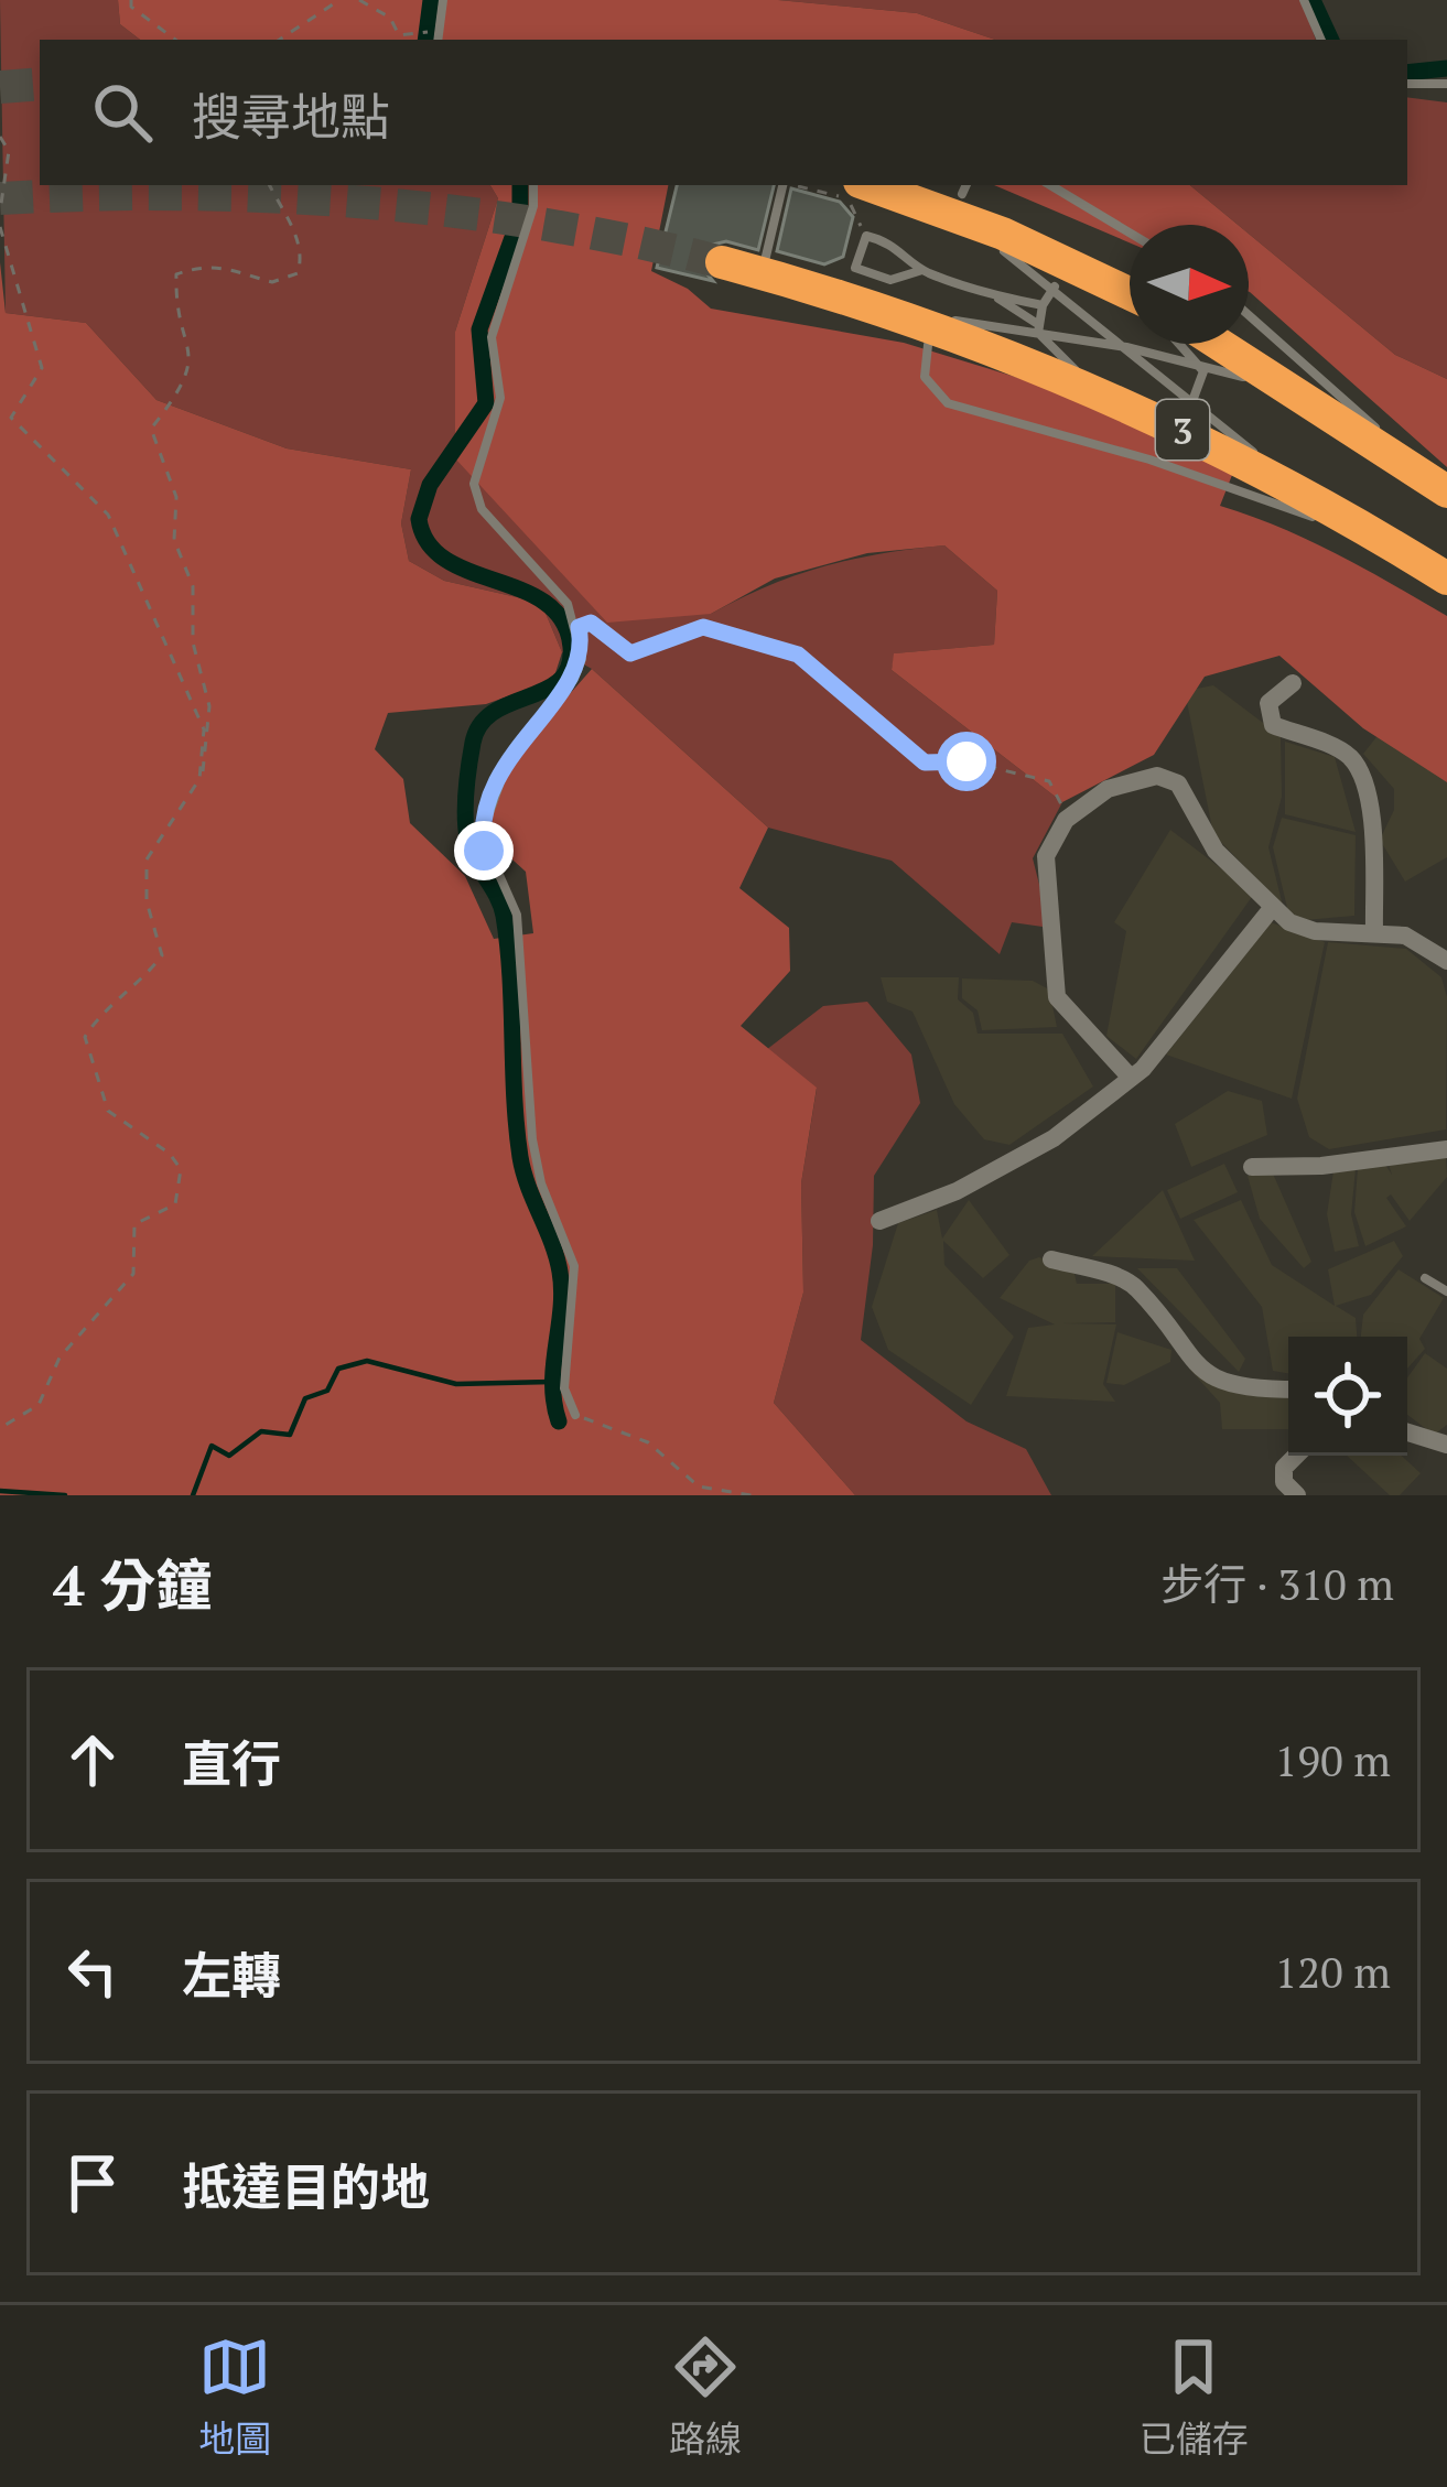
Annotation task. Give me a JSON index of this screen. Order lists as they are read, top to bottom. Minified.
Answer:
{"streets":{"highway":["3"]},"north":"right","page":{"search":"搜尋地點","heading":["4 分鐘","步行 · 310 m"],"list":[["直行","190 m"],["左轉","120 m"],"抵達目的地"],"nav":["地圖","路線","已儲存"]}}
